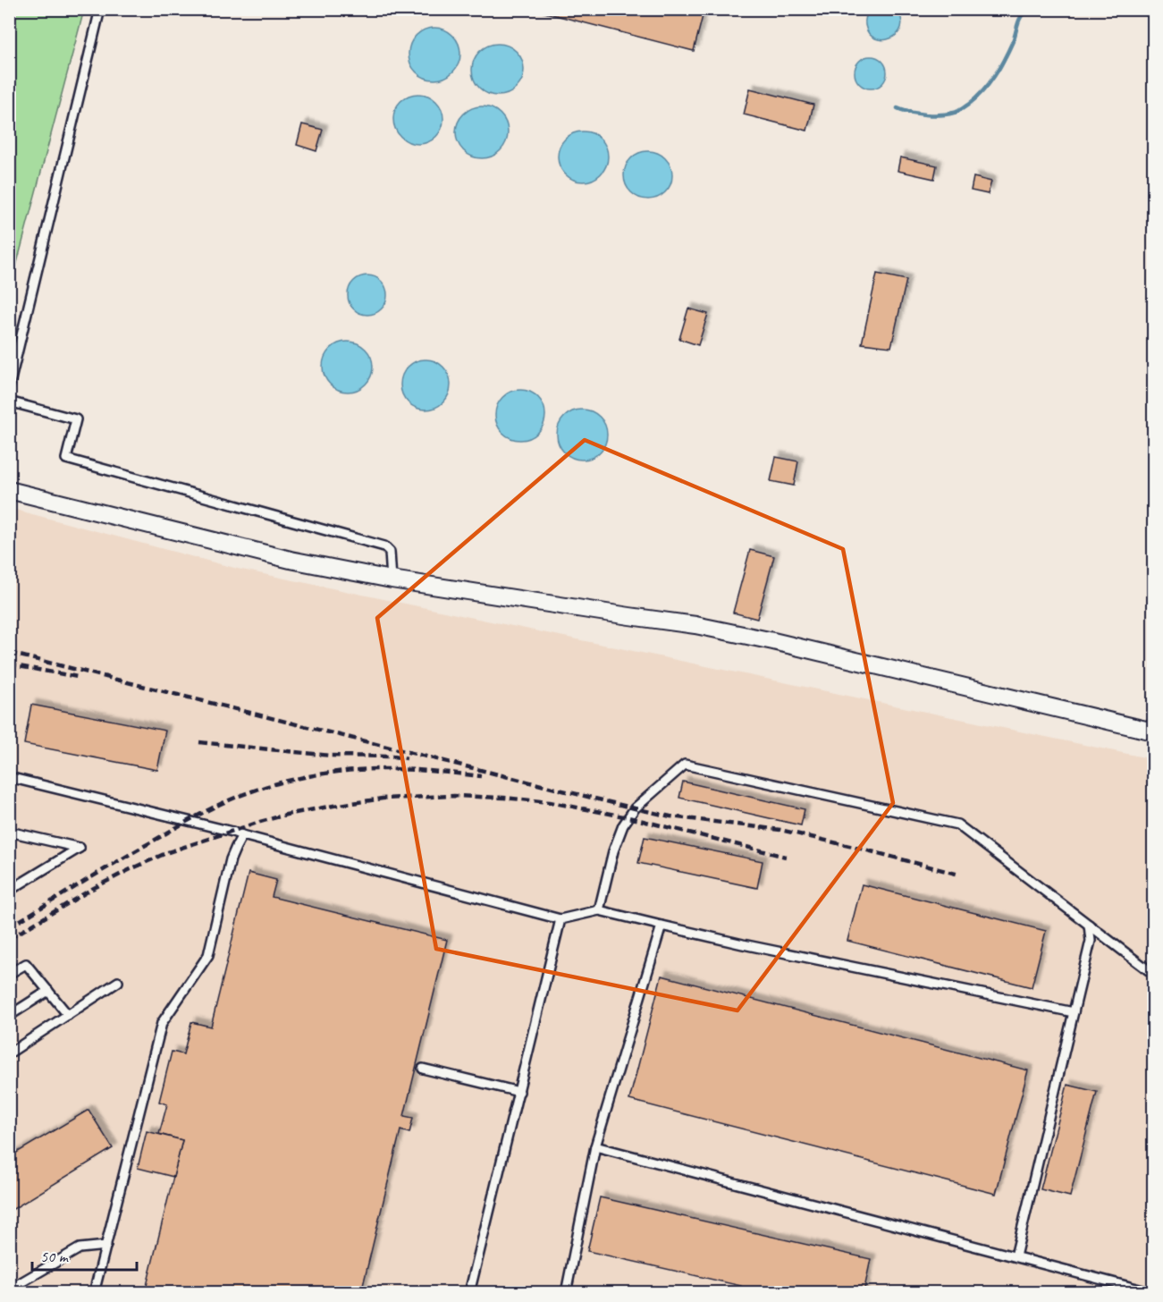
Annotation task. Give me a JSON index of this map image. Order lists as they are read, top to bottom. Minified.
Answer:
{"scale_bar":"50 m"}
